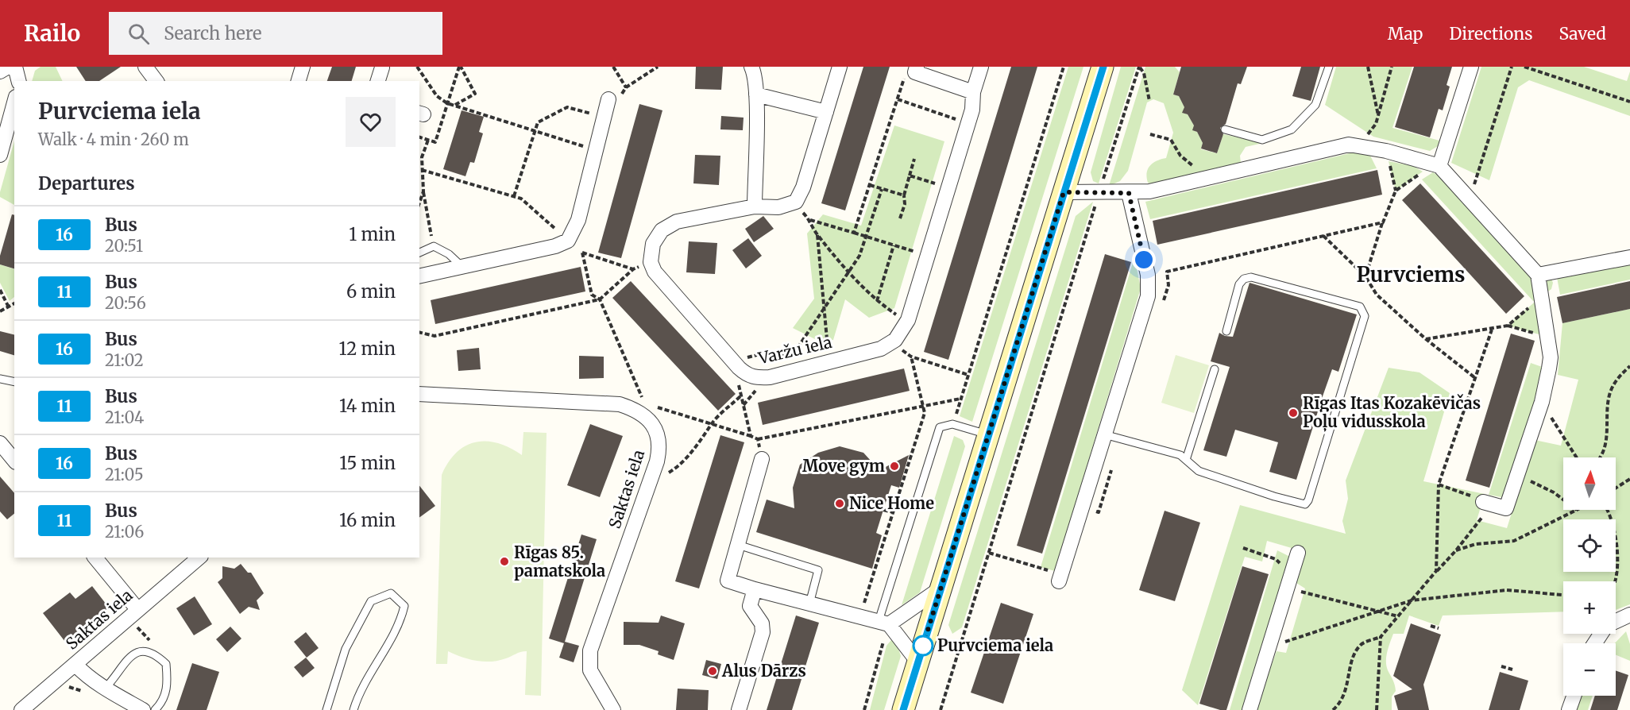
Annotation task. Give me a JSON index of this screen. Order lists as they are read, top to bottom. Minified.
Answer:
{"streets":{"street":["Varžu iela","Saktas iela"]},"districts":["Purvciems"],"places":["Rīgas Itas Kozakēvičas Poļu vidusskola","Move gym","Nice Home","Rīgas 85. pamatskola","Purvciema iela","Alus Dārzs"],"lines":["bus line 16"],"north":"top","page":{"header":"Railo","search":"Search here","nav":["Map","Directions","Saved"],"heading":[["Purvciema iela","Walk · 4 min · 260 m"],"Departures"],"list":[{"mark":"16","name":"Bus","note":"20:51","value":"1 min"},{"mark":"11","name":"Bus","note":"20:56","value":"6 min"},{"mark":"16","name":"Bus","note":"21:02","value":"12 min"},{"mark":"11","name":"Bus","note":"21:04","value":"14 min"},{"mark":"16","name":"Bus","note":"21:05","value":"15 min"},{"mark":"11","name":"Bus","note":"21:06","value":"16 min"}],"map_buttons":["+","−"]}}
